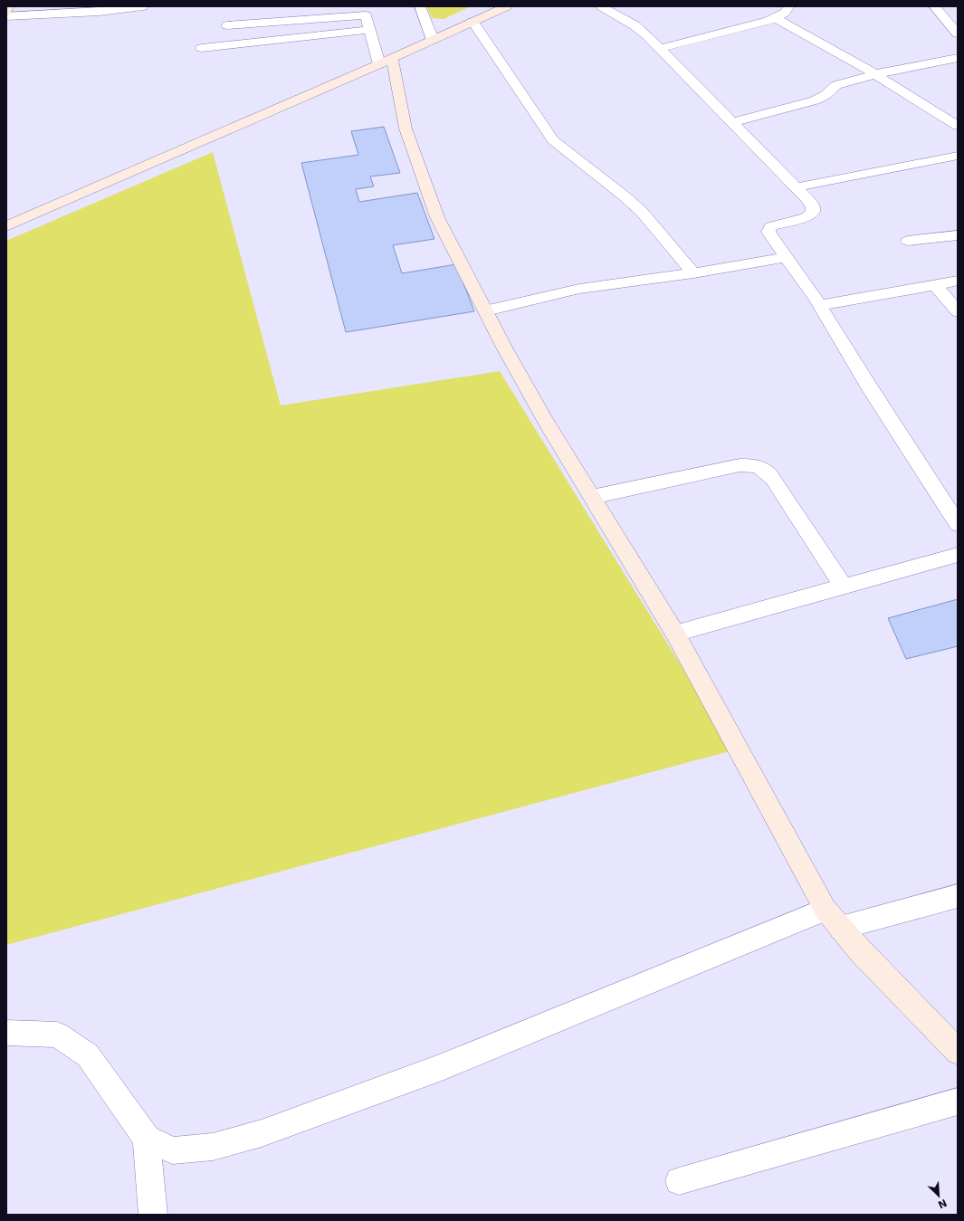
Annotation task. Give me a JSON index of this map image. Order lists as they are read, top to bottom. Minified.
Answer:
{"north":"bottom right"}
